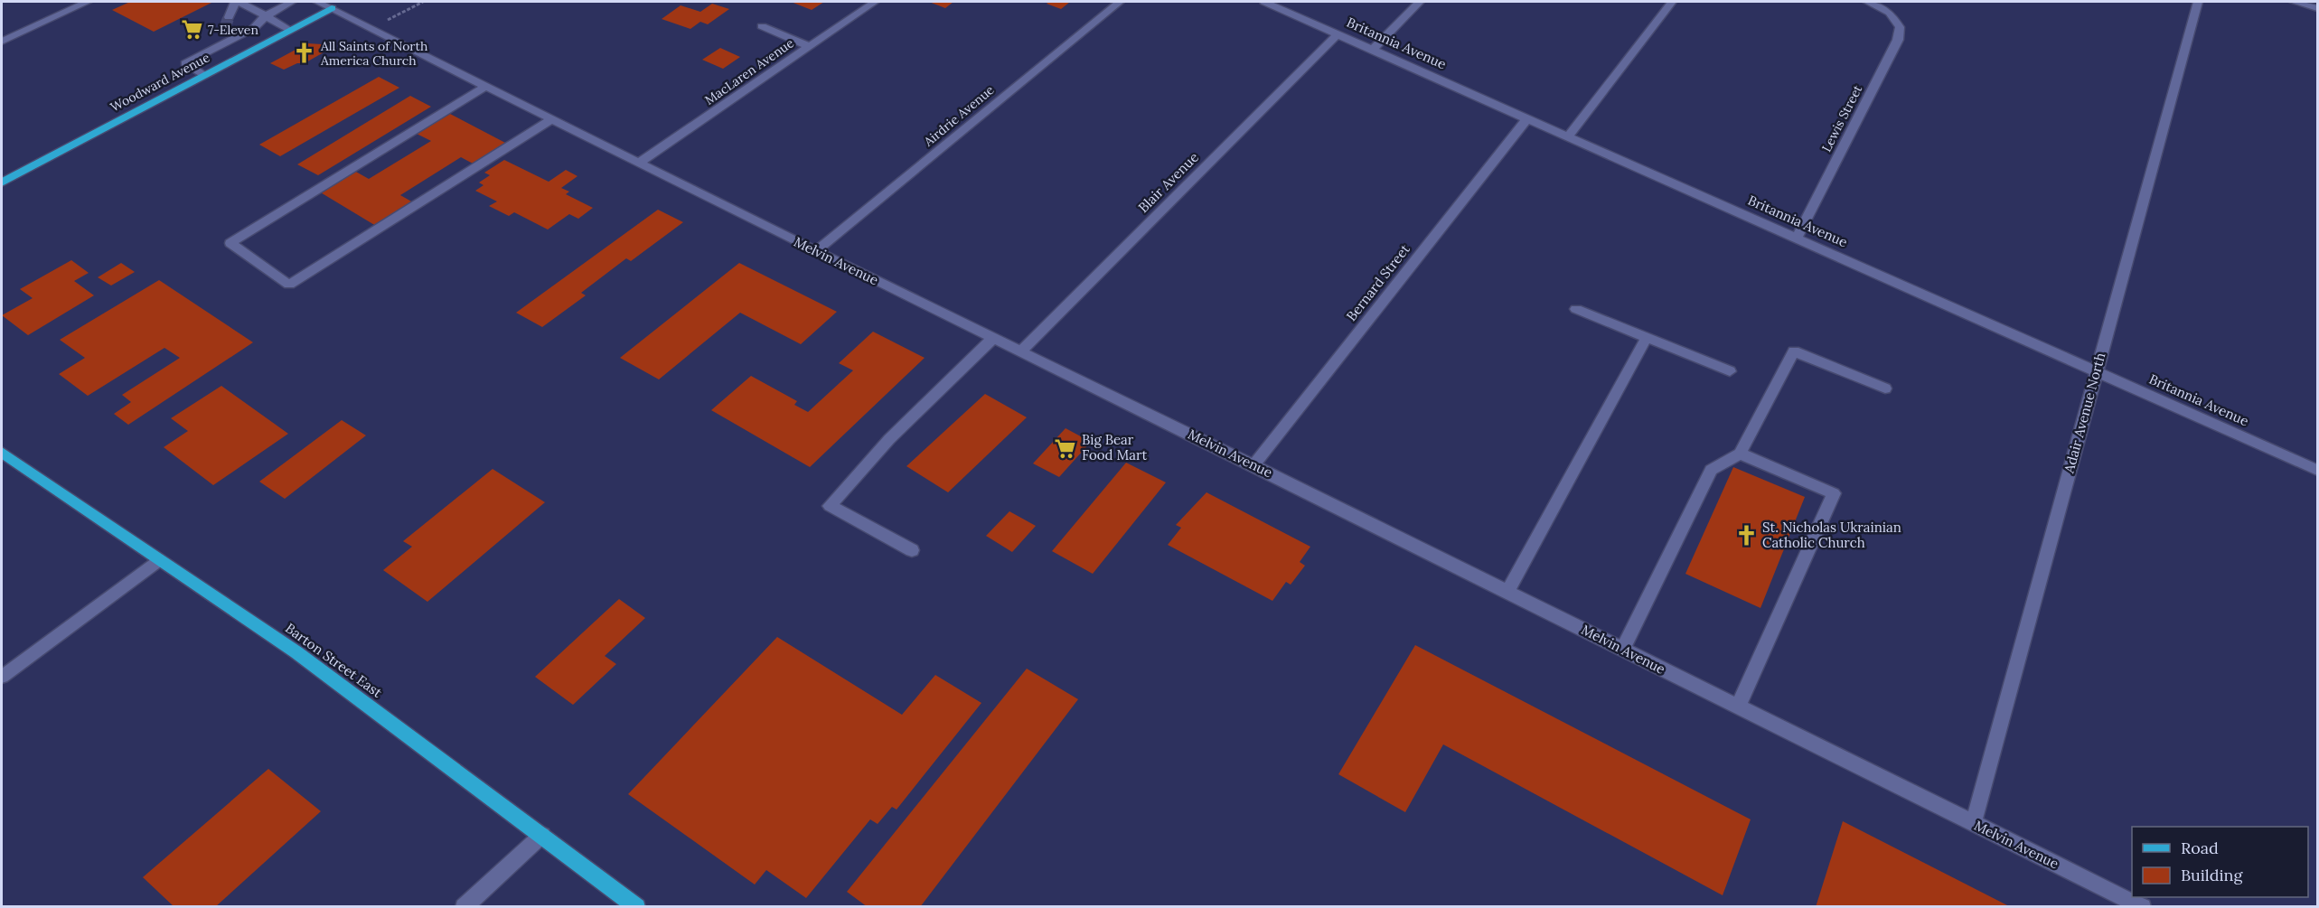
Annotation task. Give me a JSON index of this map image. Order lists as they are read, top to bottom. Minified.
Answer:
{"streets":{"main road":["Woodward Avenue","Barton Street East"],"street":["Britannia Avenue","MacLaren Avenue","Airdrie Avenue","Lewis Street","Blair Avenue","Melvin Avenue","Bernard Street","Adair Avenue North"]},"crossings":[["Britannia Avenue","Lewis Street"],["Britannia Avenue","Blair Avenue"],["Britannia Avenue","Bernard Street"],["Britannia Avenue","Adair Avenue North"],["MacLaren Avenue","Melvin Avenue"],["Woodward Avenue","Melvin Avenue"],["Airdrie Avenue","Melvin Avenue"],["Blair Avenue","Melvin Avenue"],["Melvin Avenue","Bernard Street"],["Melvin Avenue","Adair Avenue North"]],"places":{"supermarket":["7-Eleven","Big Bear Food Mart"],"church":["All Saints of North America Church","St. Nicholas Ukrainian Catholic Church"]},"legend":["Road","Building"]}
